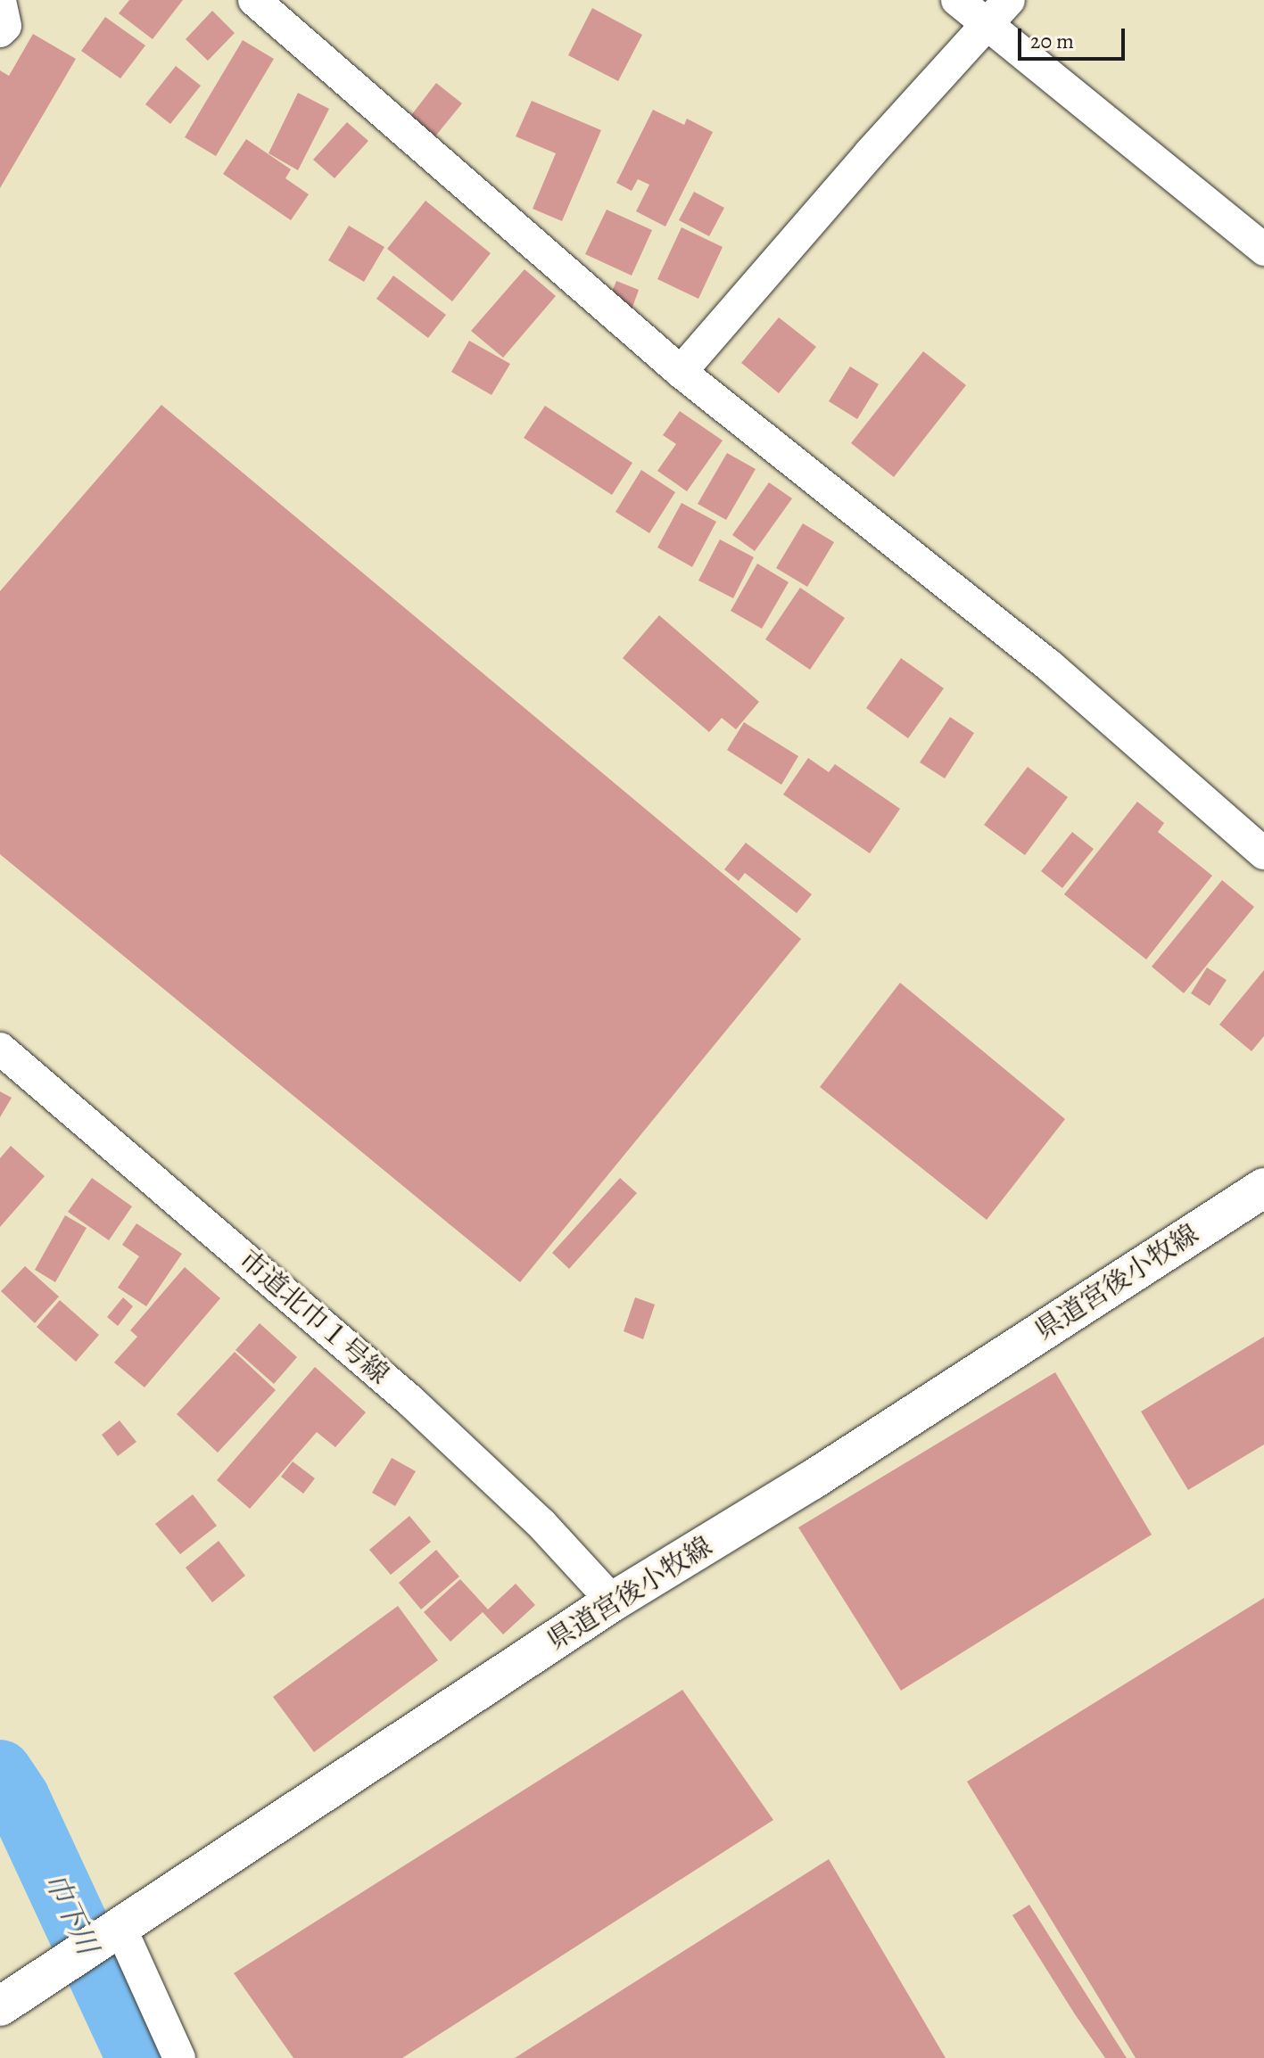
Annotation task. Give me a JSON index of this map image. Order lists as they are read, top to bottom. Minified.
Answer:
{"streets":{"main road":["県道宮後小牧線"],"street":["市道北巾１号線"]},"crossings":[["県道宮後小牧線","市道北巾１号線"]],"water":["巾下川"],"scale_bar":"20 m"}
